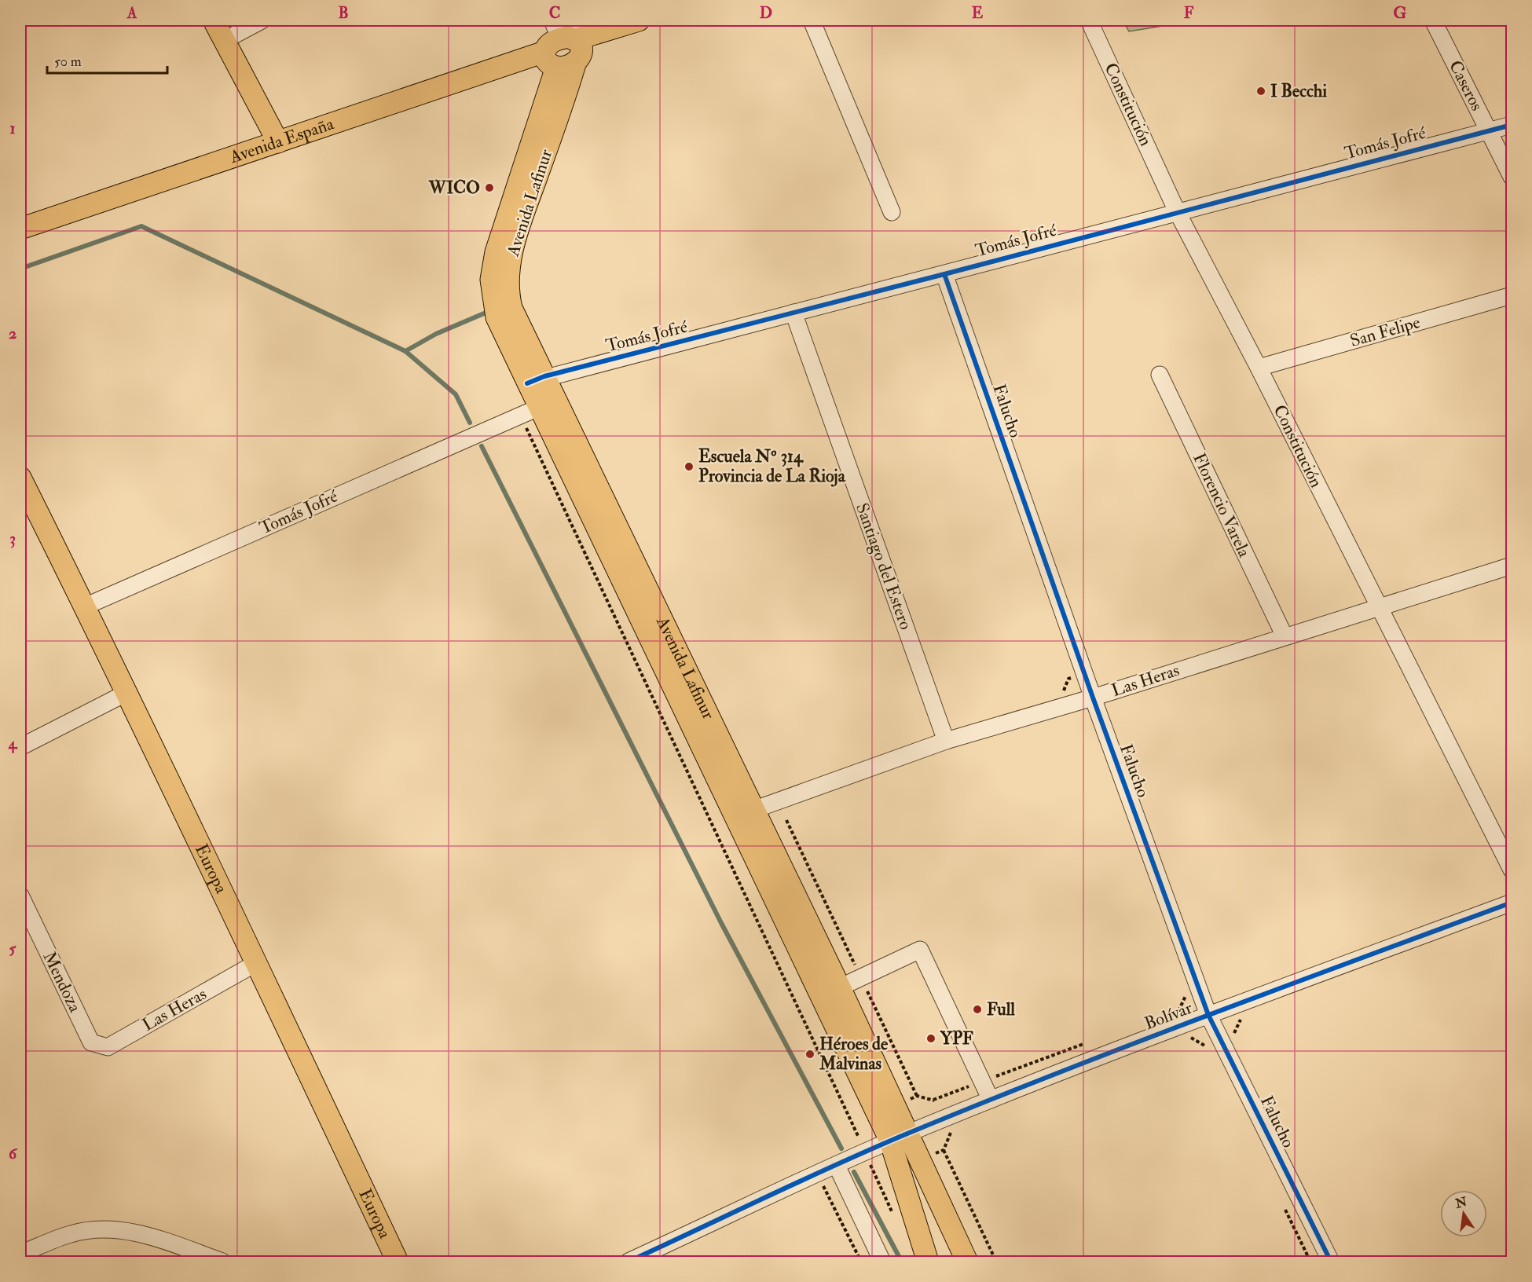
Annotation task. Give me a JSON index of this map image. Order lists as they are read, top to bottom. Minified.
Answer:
{"streets":{"main road":["Avenida España","Avenida Lafinur","Europa"],"street":["Caseros","Constitución","Tomás Jofré","San Felipe","Falucho","Florencio Varela","Santiago del Estero","Las Heras","Mendoza","Bolívar"]},"crossings":[["Caseros","Tomás Jofré"],["Constitución","Tomás Jofré"],["Constitución","San Felipe"],["Constitución","Las Heras"],["Avenida España","Avenida Lafinur"],["Tomás Jofré","Avenida Lafinur"],["Tomás Jofré","Falucho"],["Tomás Jofré","Santiago del Estero"],["Tomás Jofré","Europa"],["Avenida Lafinur","Las Heras"],["Avenida Lafinur","Bolívar"],["Falucho","Las Heras"],["Falucho","Bolívar"],["Florencio Varela","Las Heras"],["Santiago del Estero","Las Heras"],["Las Heras","Europa"],["Las Heras","Mendoza"]],"places":["I Becchi","WICO","Escuela Nº 314 Provincia de La Rioja","Full","YPF","Héroes de Malvinas"],"scale_bar":"50 m","north":"top","grid":{"columns":["A","B","C","D","E","F","G"],"rows":["1","2","3","4","5","6"]}}
